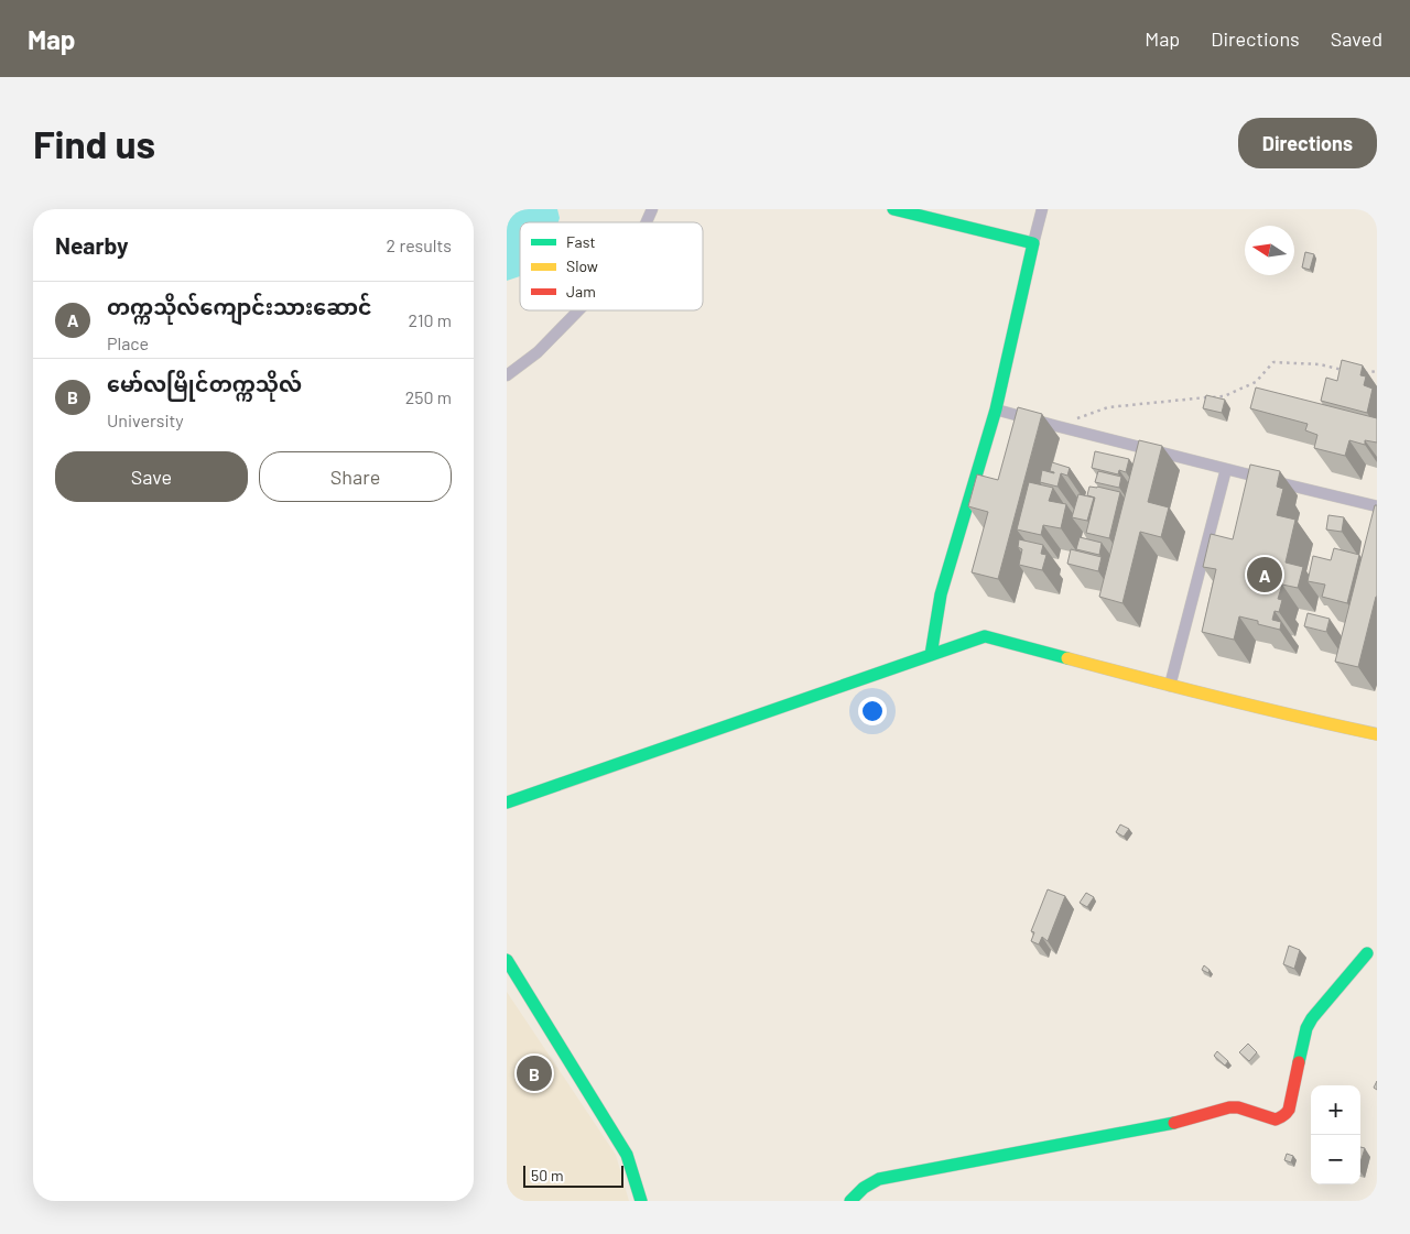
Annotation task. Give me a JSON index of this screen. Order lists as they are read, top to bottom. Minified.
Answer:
{"legend":["Fast","Slow","Jam"],"scale_bar":"50 m","north":"left","page":{"header":"Map","nav":["Map","Directions","Saved"],"buttons":["Directions",["Save","Share"]],"title":"Find us","heading":["Nearby","2 results"],"list":[{"mark":"A","name":"တက္ကသိုလ်ကျောင်းသားဆောင်","note":"Place","value":"210 m"},{"mark":"B","name":"မော်လမြိုင်တက္ကသိုလ်","note":"University","value":"250 m"}],"pins":["A","B"],"map_buttons":["+","−"],"scale":"50 m"}}
